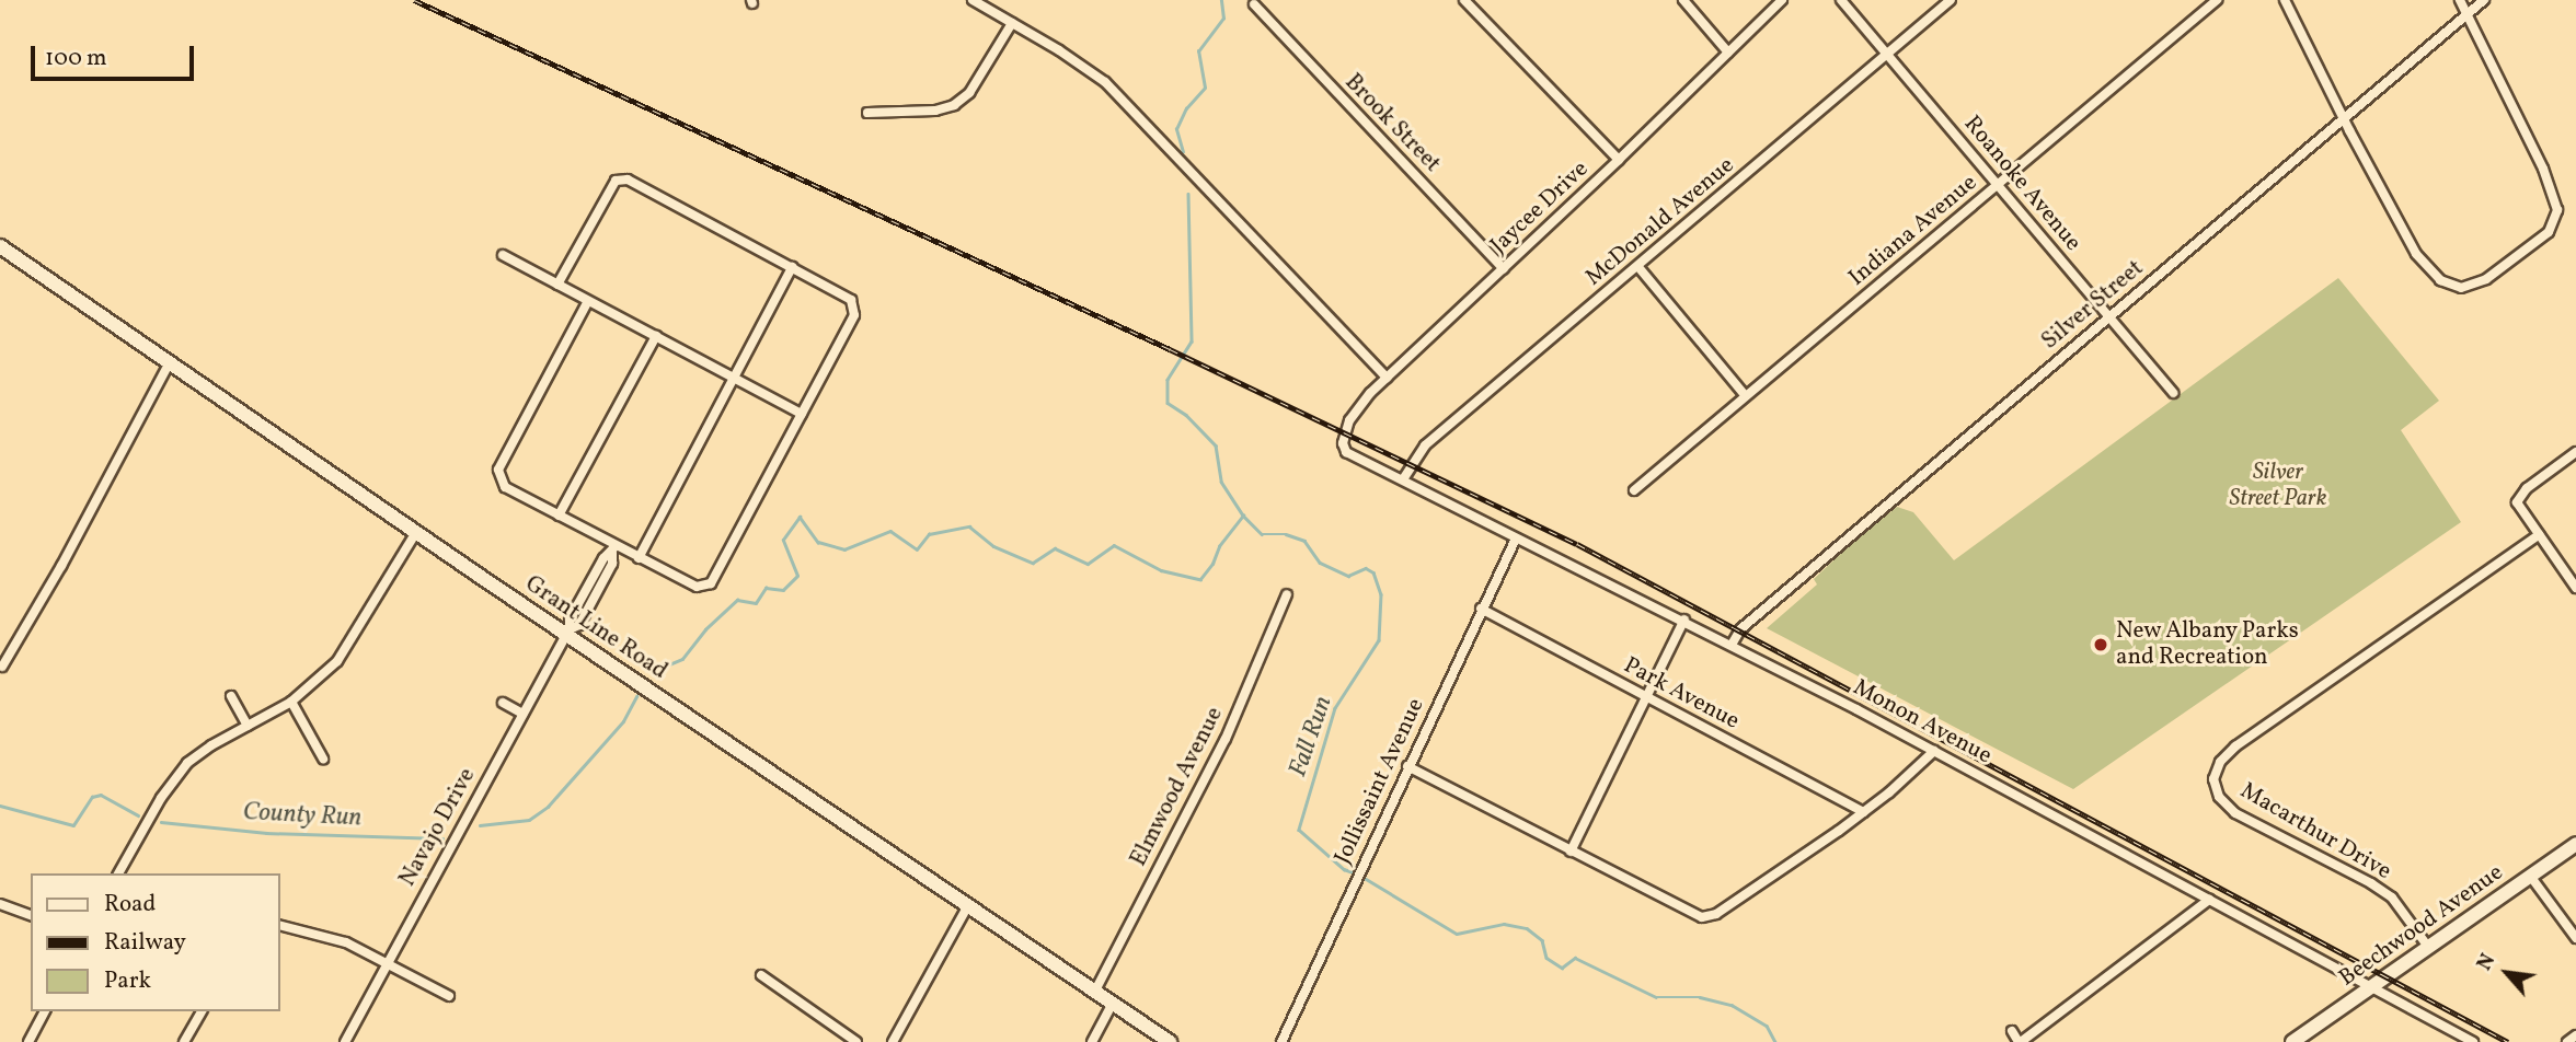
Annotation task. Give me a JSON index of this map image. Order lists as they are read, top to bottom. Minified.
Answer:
{"streets":{"main road":["Grant Line Road","Beechwood Avenue"],"street":["Brook Street","Roanoke Avenue","Jaycee Drive","McDonald Avenue","Indiana Avenue","Silver Street","Park Avenue","Monon Avenue","Jollissaint Avenue","Elmwood Avenue","Navajo Drive","Macarthur Drive"]},"crossings":[["Brook Street","Jaycee Drive"],["Roanoke Avenue","McDonald Avenue"],["Roanoke Avenue","Indiana Avenue"],["Roanoke Avenue","Silver Street"],["Jaycee Drive","Monon Avenue"],["McDonald Avenue","Monon Avenue"],["Silver Street","Monon Avenue"],["Grant Line Road","Elmwood Avenue"],["Grant Line Road","Navajo Drive"],["Park Avenue","Jollissaint Avenue"],["Monon Avenue","Jollissaint Avenue"],["Monon Avenue","Beechwood Avenue"],["Macarthur Drive","Beechwood Avenue"]],"water":["Fall Run","County Run"],"parks":["Silver Street Park"],"places":["New Albany Parks and Recreation"],"legend":["Road","Railway","Park"],"scale_bar":"100 m","north":"top left"}
